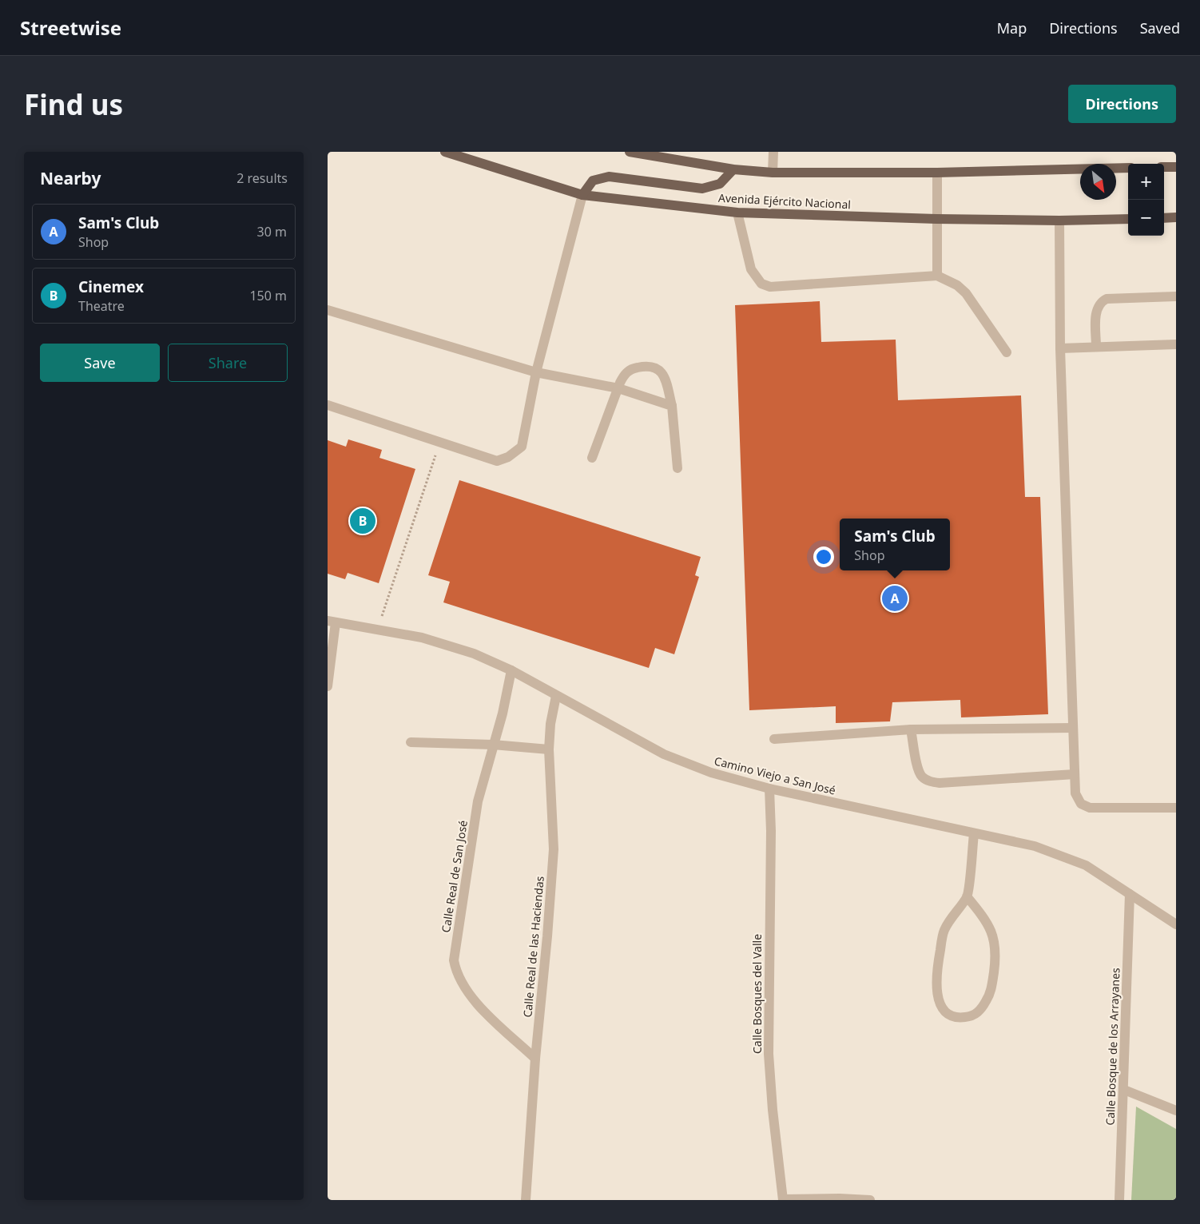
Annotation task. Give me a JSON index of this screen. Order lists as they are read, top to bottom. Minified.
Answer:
{"streets":{"main road":["Avenida Ejército Nacional"],"street":["Camino Viejo a San José","Calle Real de San José","Calle Real de las Haciendas","Calle Bosques del Valle","Calle Bosque de los Arrayanes"]},"crossings":[["Camino Viejo a San José","Calle Real de San José"],["Camino Viejo a San José","Calle Real de las Haciendas"],["Camino Viejo a San José","Calle Bosques del Valle"],["Camino Viejo a San José","Calle Bosque de los Arrayanes"],["Calle Real de San José","Calle Real de las Haciendas"]],"north":"bottom right","page":{"header":"Streetwise","nav":["Map","Directions","Saved"],"buttons":["Directions",["Save","Share"]],"title":"Find us","heading":["Nearby","2 results"],"map_buttons":["+","−"],"list":[{"mark":"A","name":"Sam's Club","note":"Shop","value":"30 m"},{"mark":"B","name":"Cinemex","note":"Theatre","value":"150 m"}],"pins":["B","A"],"popup":["Sam's Club","Shop"]}}
